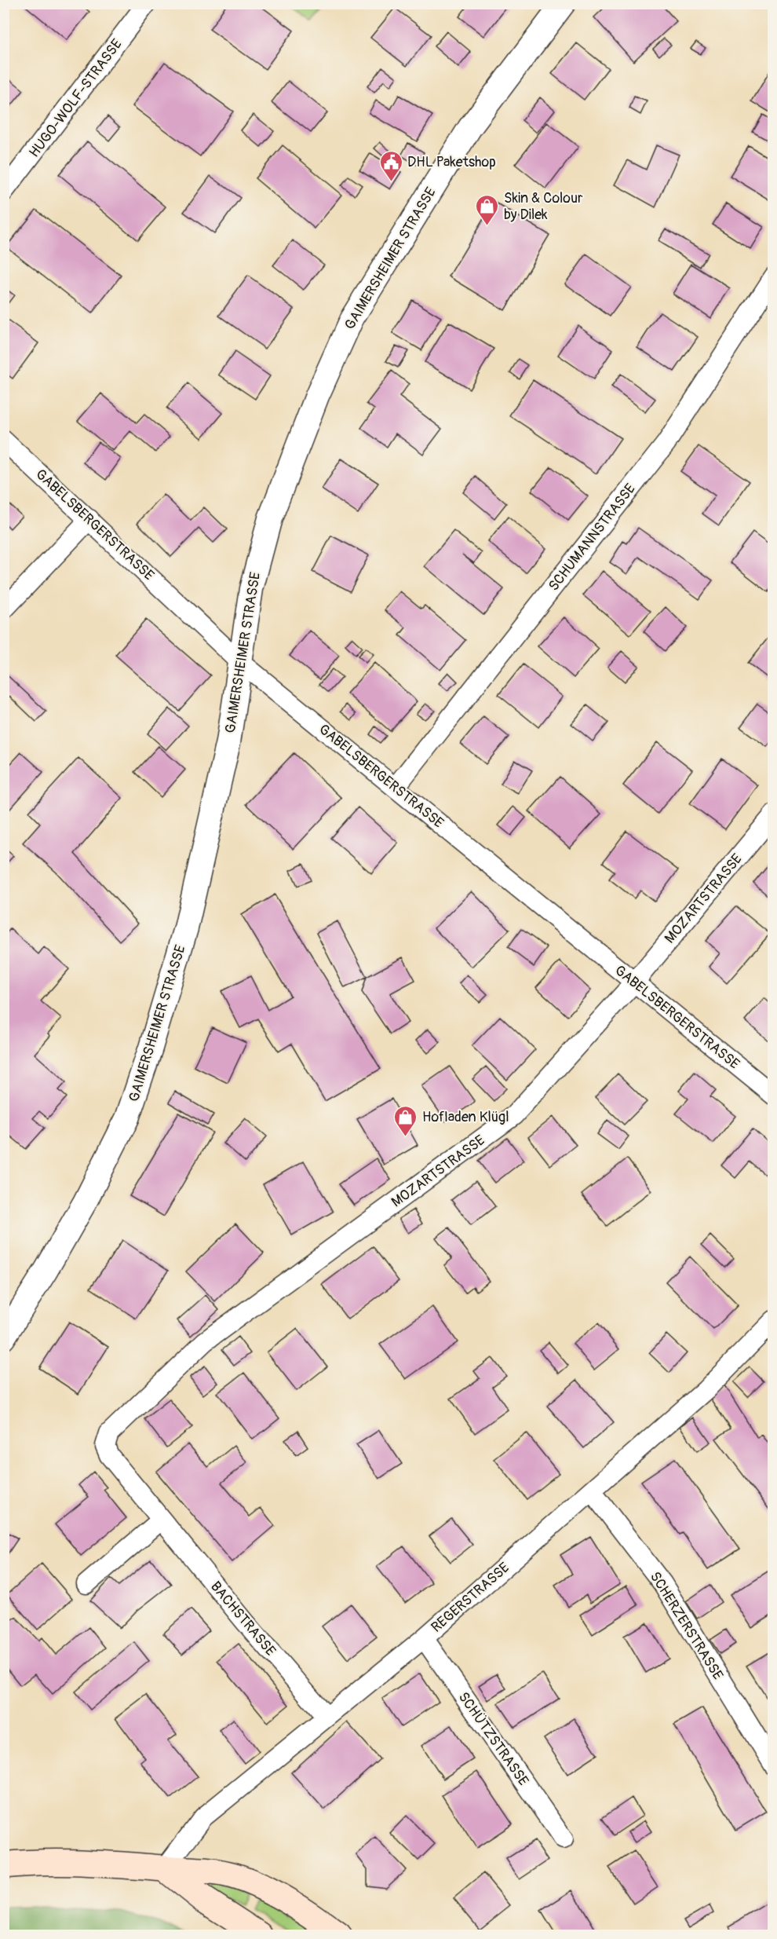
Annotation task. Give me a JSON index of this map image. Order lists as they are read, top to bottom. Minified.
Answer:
{"streets":{"street":["HUGO-WOLF-STRASSE","GAIMERSHEIMER STRASSE","GABELSBERGERSTRASSE","SCHUMANNSTRASSE","MOZARTSTRASSE","REGERSTRASSE","BACHSTRASSE","SCHERZERSTRASSE","SCHÜTZSTRASSE"]},"crossings":[["GAIMERSHEIMER STRASSE","GABELSBERGERSTRASSE"],["GABELSBERGERSTRASSE","SCHUMANNSTRASSE"],["GABELSBERGERSTRASSE","MOZARTSTRASSE"],["MOZARTSTRASSE","BACHSTRASSE"],["REGERSTRASSE","BACHSTRASSE"],["REGERSTRASSE","SCHERZERSTRASSE"],["REGERSTRASSE","SCHÜTZSTRASSE"]],"places":{"public building":["DHL Paketshop"],"shop":["Skin & Colour by Dilek","Hofladen Klügl"]}}
